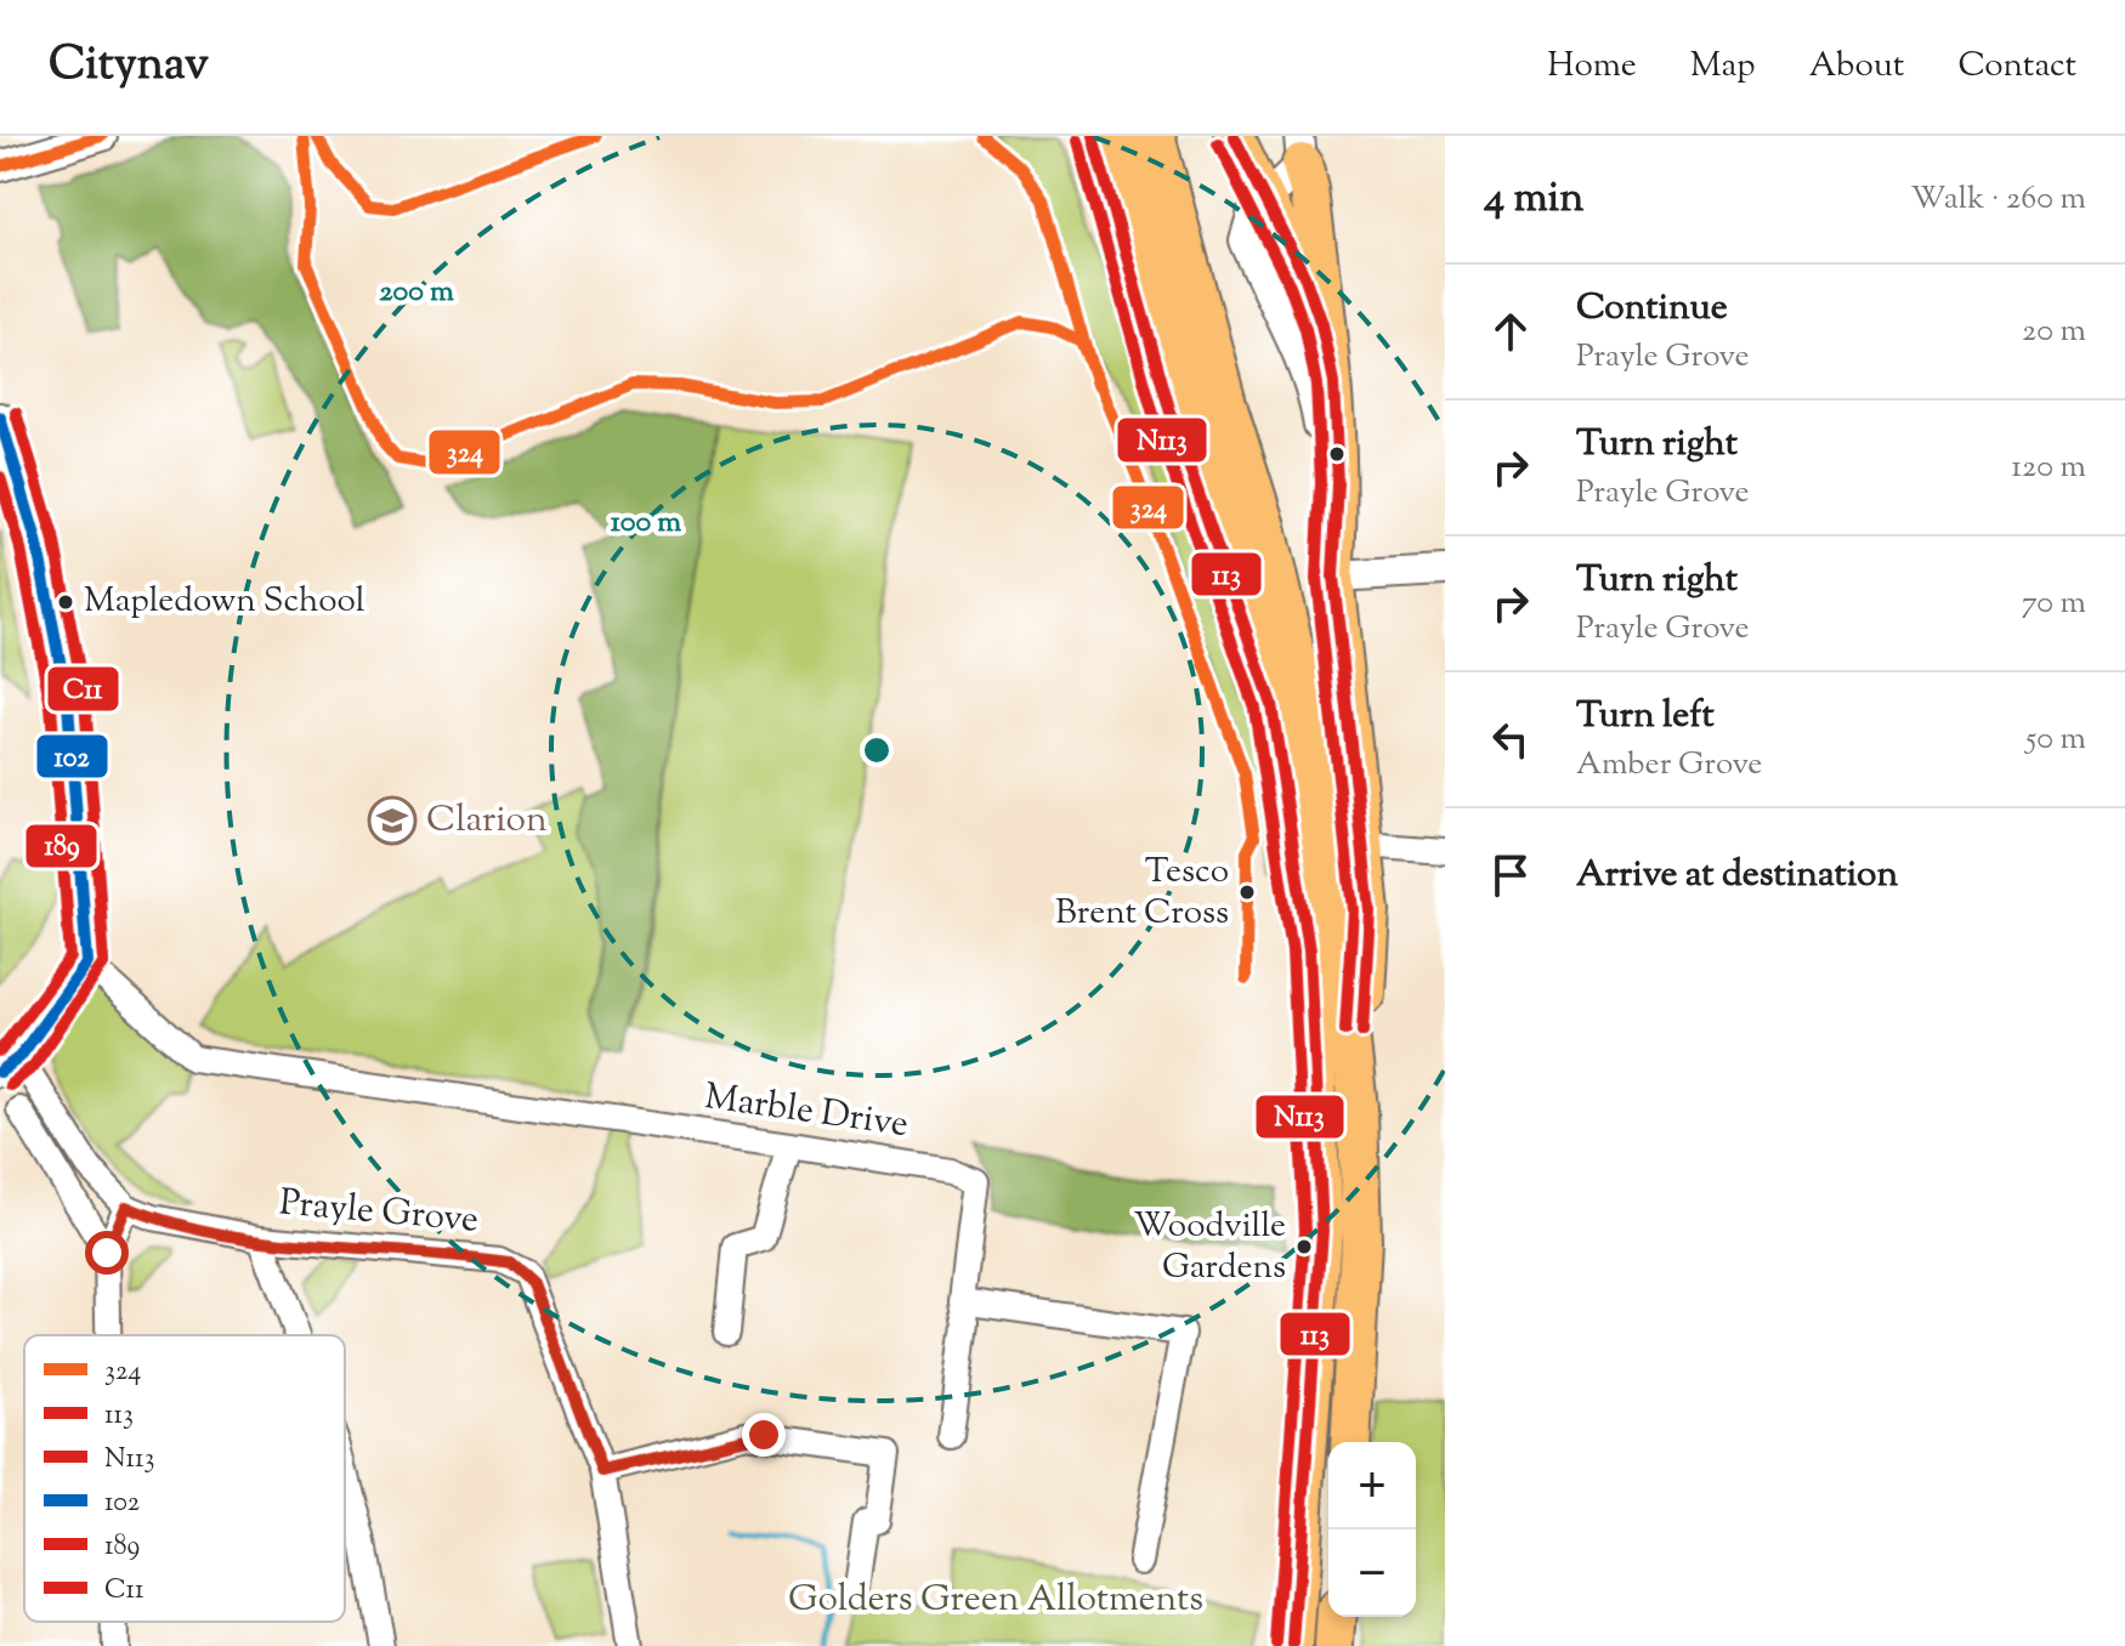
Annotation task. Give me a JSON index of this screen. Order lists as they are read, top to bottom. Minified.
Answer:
{"streets":{"street":["Marble Drive","Prayle Grove"]},"parks":["Golders Green Allotments"],"places":{"other":["Mapledown School","Tesco Brent Cross","Woodville Gardens"],"school or university":["Clarion"]},"lines":["transit line 324","transit line 113","transit line N113","transit line C11","transit line 102","transit line 189"],"legend":["324","113","N113","102","189","C11"],"page":{"header":"Citynav","nav":["Home","Map","About","Contact"],"heading":["4 min","Walk · 260 m"],"list":[["Continue","Prayle Grove","20 m"],["Turn right","Prayle Grove","120 m"],["Turn right","Prayle Grove","70 m"],["Turn left","Amber Grove","50 m"],"Arrive at destination"],"map_buttons":["+","−"]},"rings":["200 m","100 m"]}
